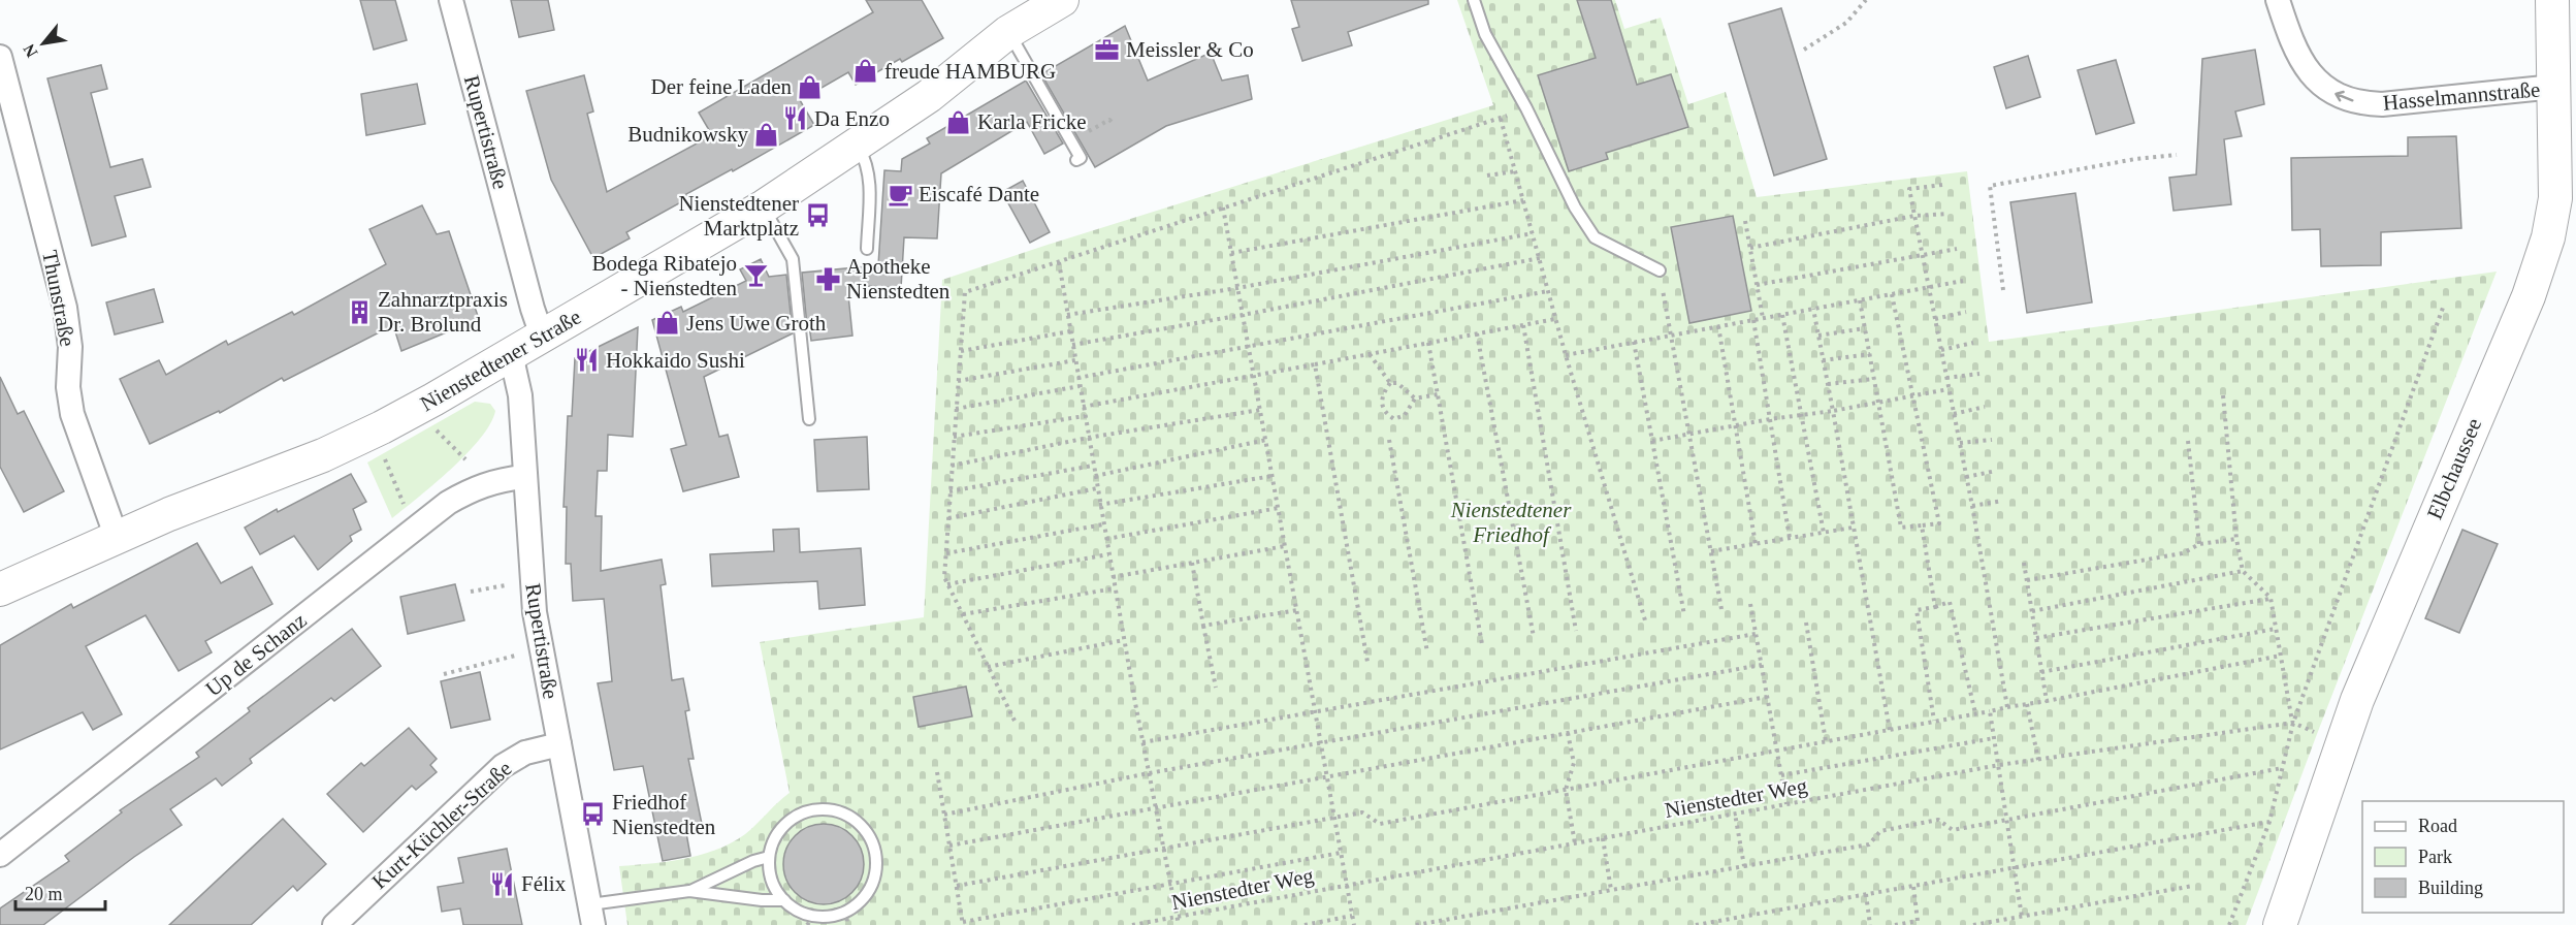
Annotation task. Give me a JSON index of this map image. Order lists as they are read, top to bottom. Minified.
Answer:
{"streets":{"street":["Hasselmannstraße","Rupertistraße","Thunstraße","Nienstedtener Straße","Elbchaussee","Up de Schanz","Kurt-Küchler-Straße"],"path":["Nienstedter Weg"]},"crossings":[["Hasselmannstraße","Elbchaussee"],["Rupertistraße","Nienstedtener Straße"],["Rupertistraße","Up de Schanz"],["Rupertistraße","Kurt-Küchler-Straße"],["Thunstraße","Nienstedtener Straße"]],"one_way":["Hasselmannstraße"],"parks":["Nienstedtener Friedhof"],"places":{"office":["Meissler & Co"],"shop":["freude HAMBURG","Der feine Laden","Karla Fricke","Budnikowsky","Jens Uwe Groth"],"restaurant":["Da Enzo","Hokkaido Sushi","Félix"],"cafe":["Eiscafé Dante"],"bus stop":["Nienstedtener Marktplatz","Friedhof Nienstedten"],"bar":["Bodega Ribatejo - Nienstedten"],"pharmacy":["Apotheke Nienstedten"],"building":["Zahnarztpraxis Dr. Brolund"]},"legend":["Road","Park","Building"],"scale_bar":"20 m","north":"bottom left"}
